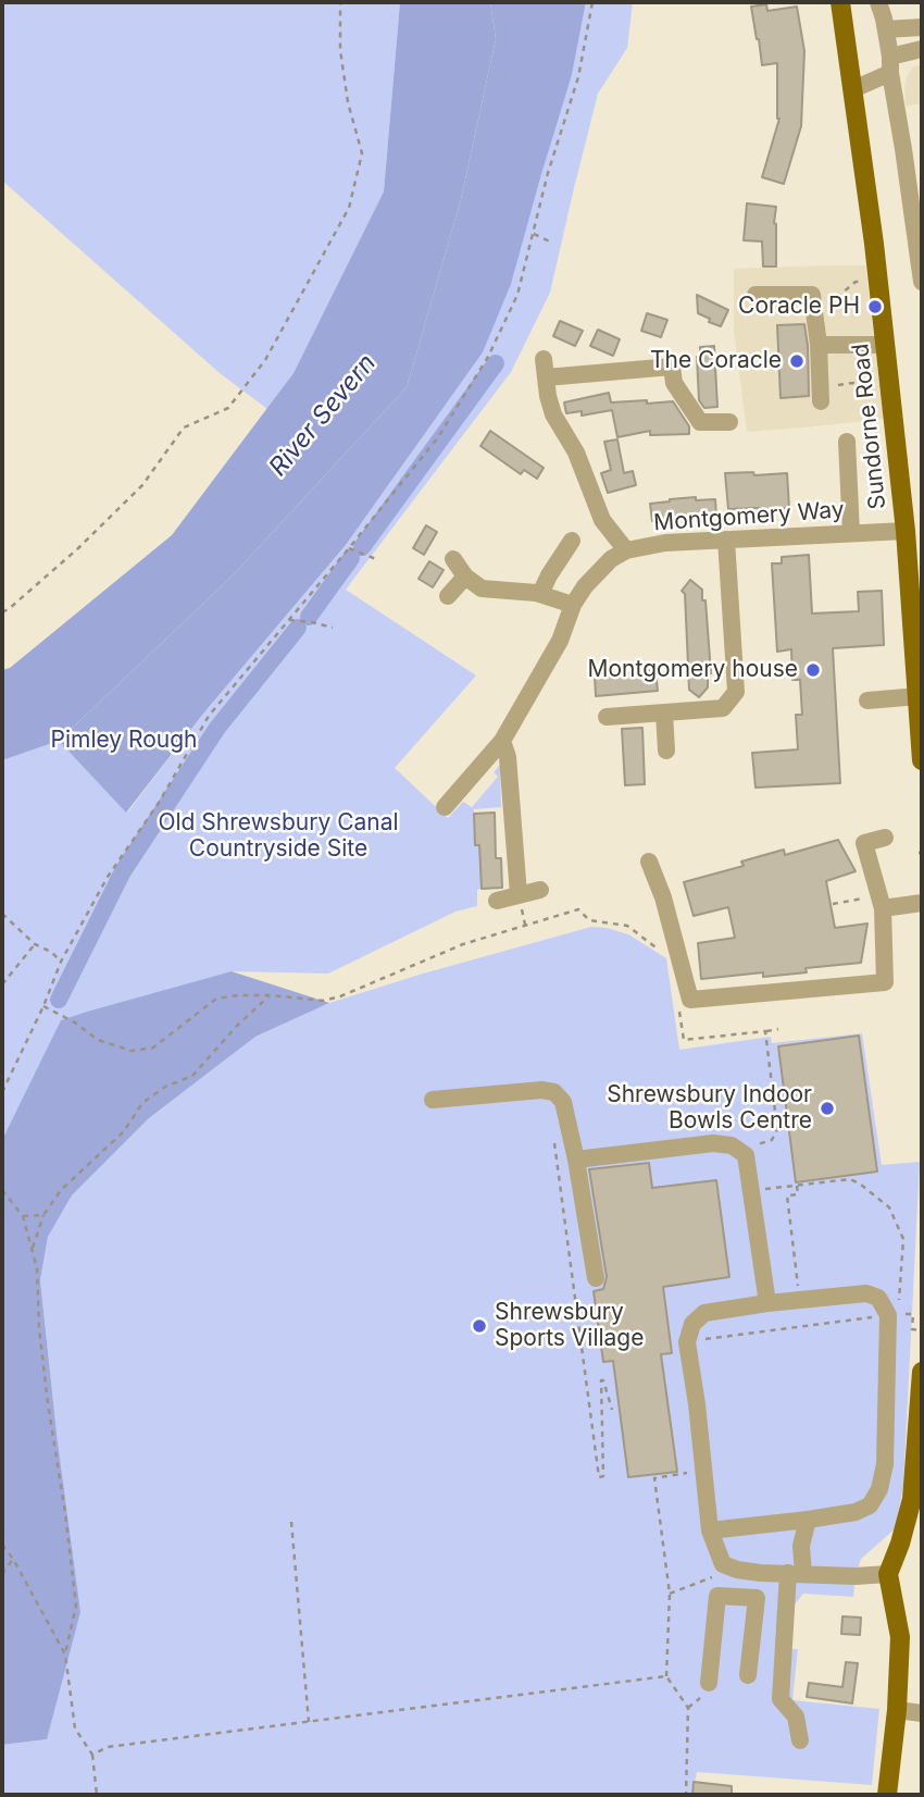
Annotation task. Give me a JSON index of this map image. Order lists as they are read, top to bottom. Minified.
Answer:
{"streets":{"main road":["Sundorne Road"],"street":["Montgomery Way"]},"crossings":[["Sundorne Road","Montgomery Way"]],"water":["River Severn"],"parks":["Pimley Rough","Old Shrewsbury Canal Countryside Site"],"places":["Coracle PH","The Coracle","Montgomery house","Shrewsbury Indoor Bowls Centre","Shrewsbury Sports Village"]}
